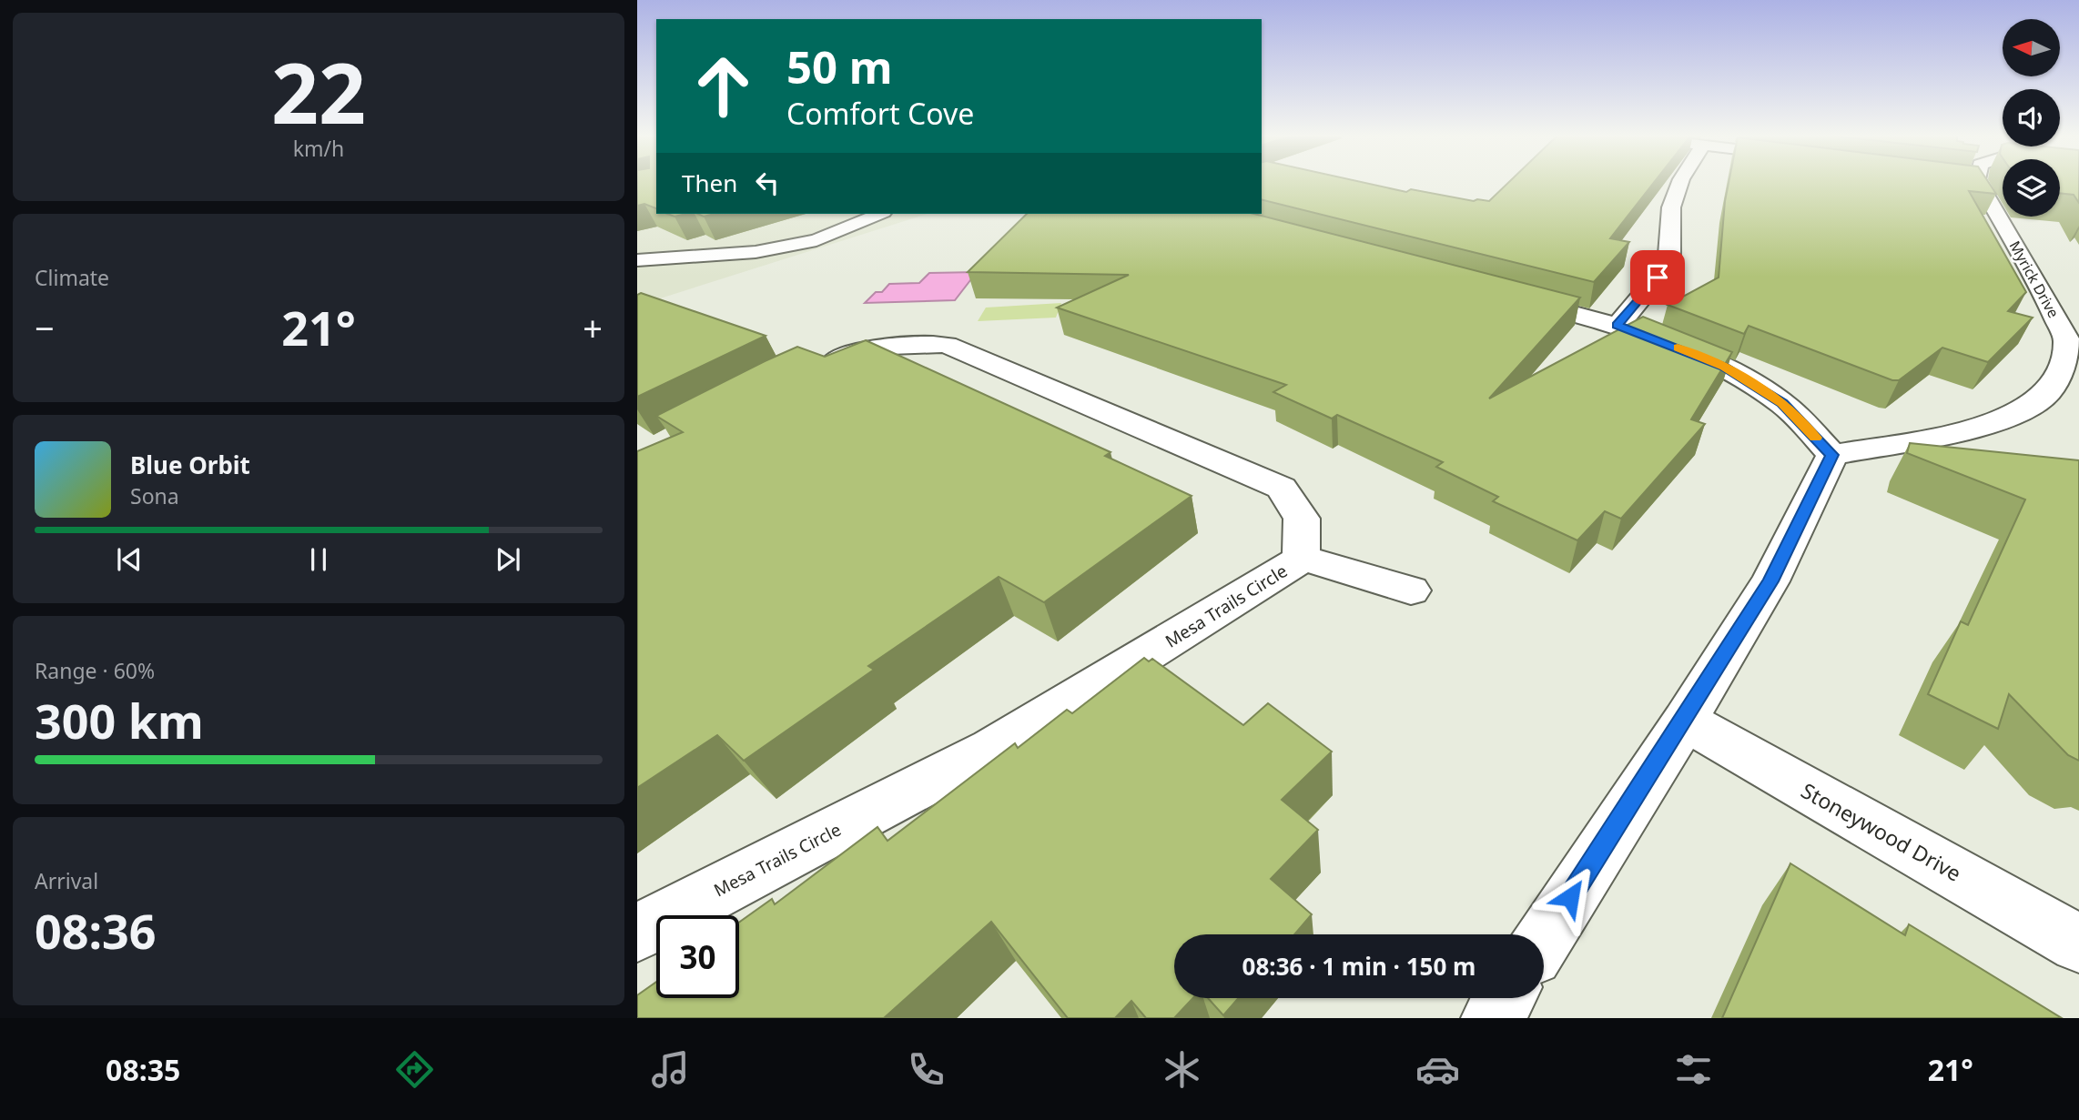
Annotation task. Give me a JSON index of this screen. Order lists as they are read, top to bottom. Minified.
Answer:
{"streets":{"street":["Myrick Drive","Mesa Trails Circle","Stoneywood Drive"]},"north":"left","page":{"tile":[["22","km/h"],"Climate",["Range · 60%","300 km"],["Arrival","08:36"]],"turn":["50 m","Comfort Cove"],"then":"Then","heat":["−","21°","+"],"song":["Blue Orbit","Sona"],"limit":"30","trip":"08:36 · 1 min · 150 m","tabs":["08:35","21°"]}}
